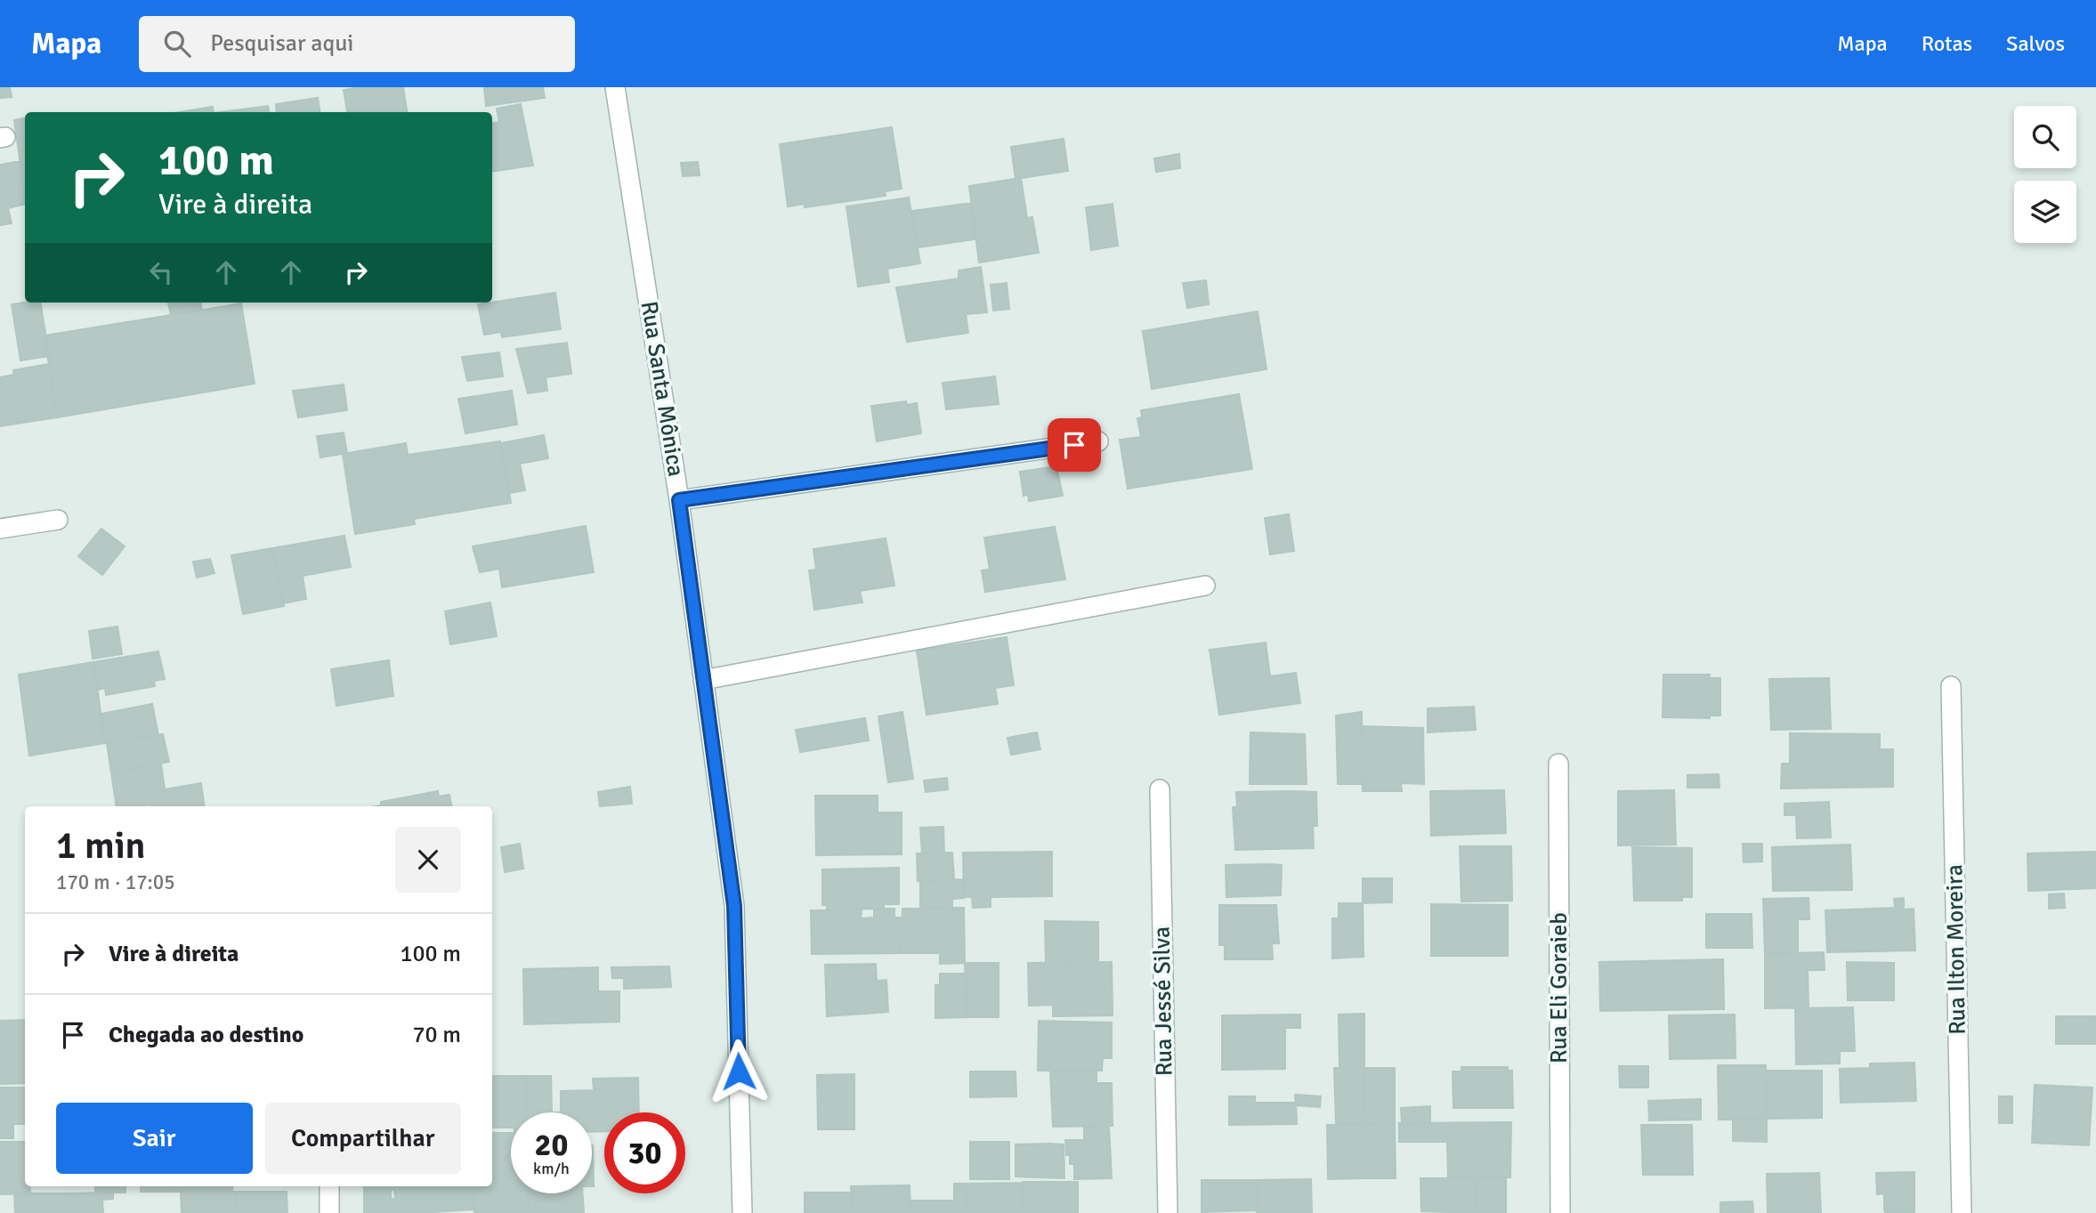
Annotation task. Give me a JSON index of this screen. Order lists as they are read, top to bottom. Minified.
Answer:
{"streets":{"street":["Rua Santa Mônica","Rua Ilton Moreira","Rua Eli Goraieb","Rua Jessé Silva"]},"page":{"header":"Mapa","search":"Pesquisar aqui","nav":["Mapa","Rotas","Salvos"],"turn":["100 m","Vire à direita"],"heading":["1 min","170 m · 17:05"],"list":[{"name":"Vire à direita","value":"100 m"},{"name":"Chegada ao destino","value":"70 m"}],"buttons":["Sair","Compartilhar"],"speed":"20 km/h","limit":"30"}}
